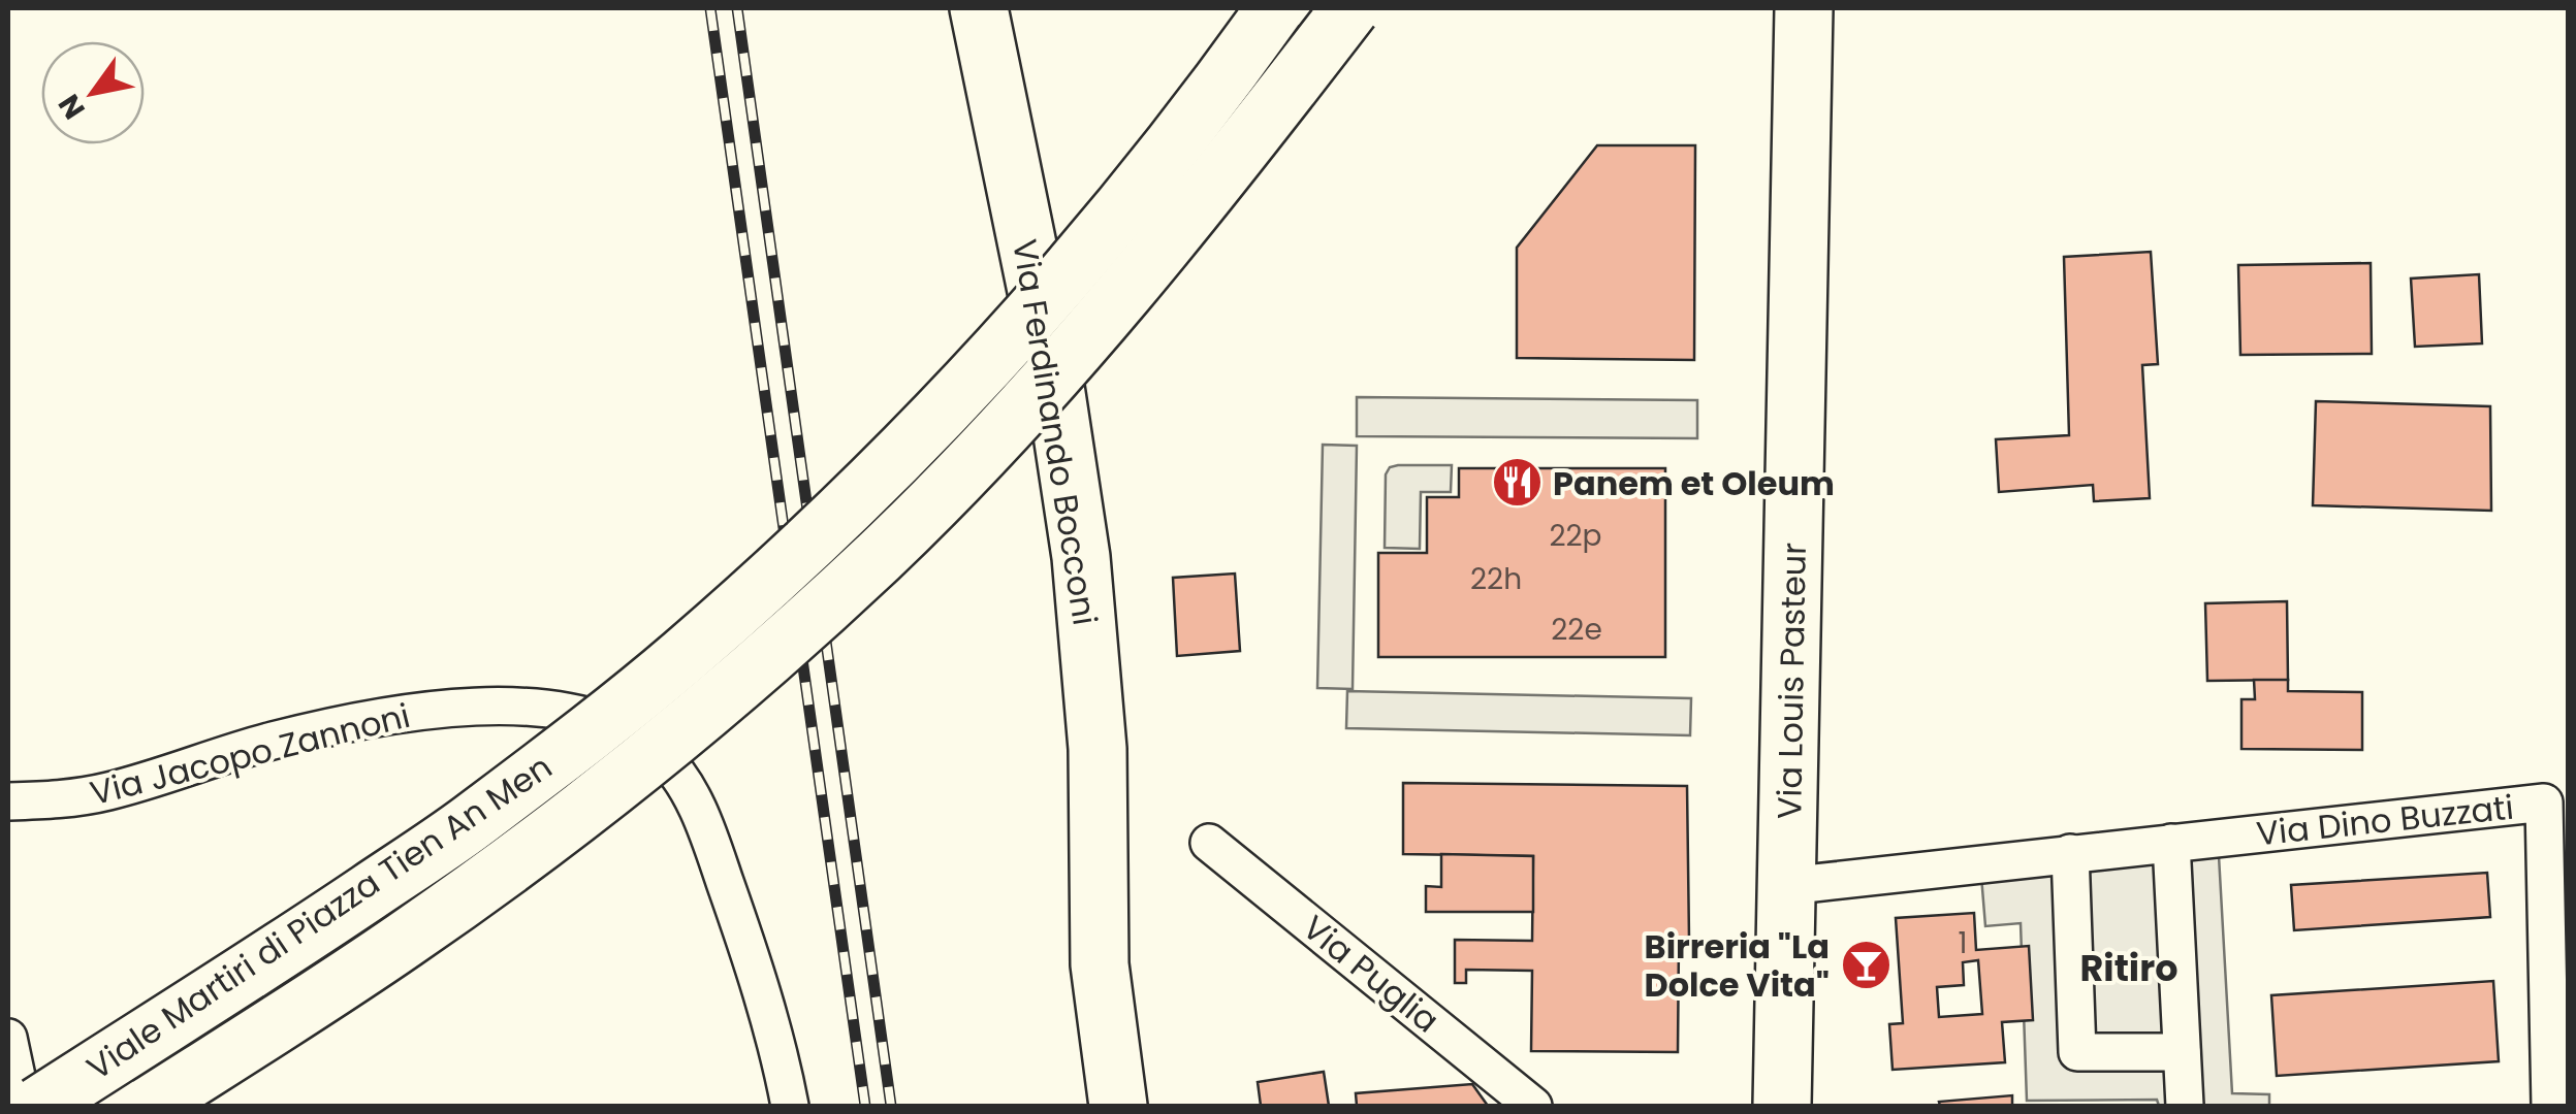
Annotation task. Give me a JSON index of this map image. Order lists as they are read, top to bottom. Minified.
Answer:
{"streets":{"main road":["Via Ferdinando Bocconi","Via Louis Pasteur","Viale Martiri di Piazza Tien An Men"],"street":["Via Jacopo Zannoni","Via Dino Buzzati","Via Puglia"]},"crossings":[["Via Louis Pasteur","Via Dino Buzzati"]],"districts":["Ritiro"],"places":{"restaurant":["Panem et Oleum"],"bar":["Birreria \"La Dolce Vita\""]},"house_numbers":["22p","22h","22e","1"],"north":"bottom left"}
